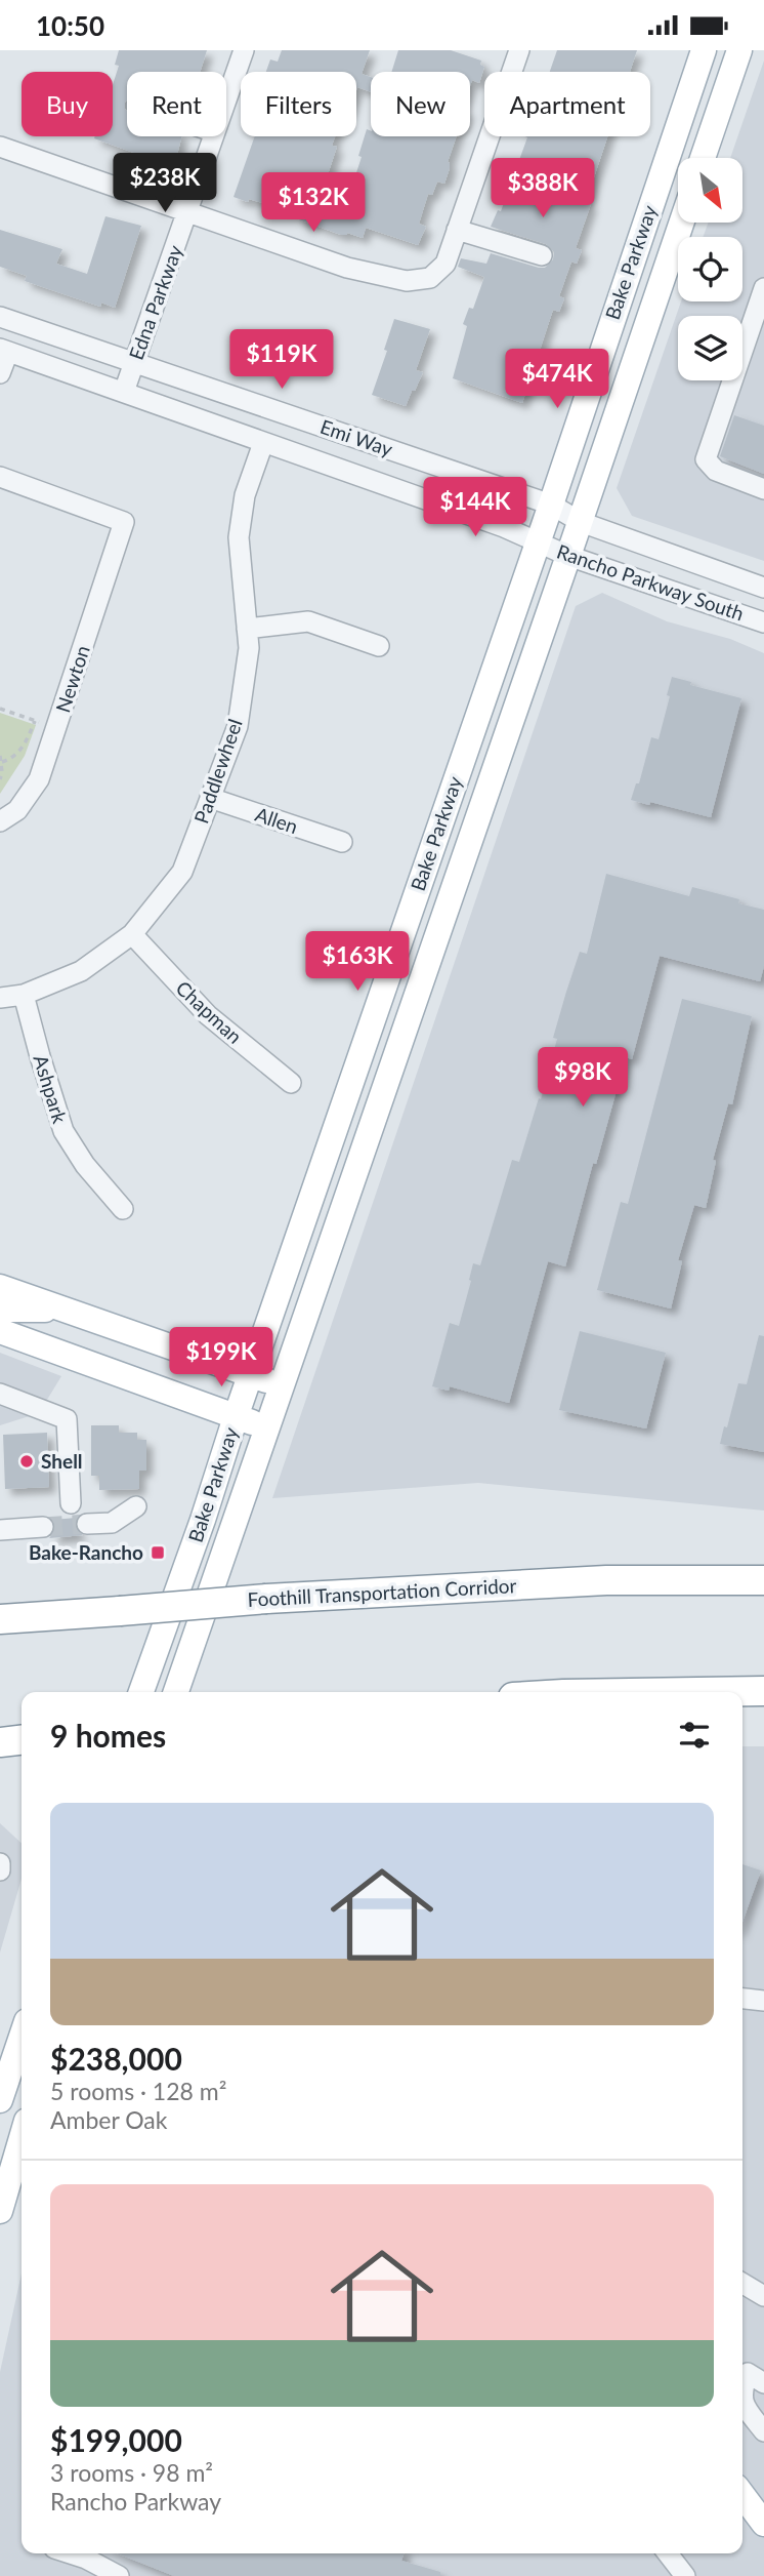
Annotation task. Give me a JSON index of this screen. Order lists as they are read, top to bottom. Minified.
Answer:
{"streets":{"highway":["Foothill Transportation Corridor"],"main road":["Bake Parkway"],"street":["Edna Parkway","Emi Way","Rancho Parkway South","Newton","Paddlewheel","Allen","Chapman","Ashpark"]},"crossings":[["Bake Parkway","Emi Way"],["Bake Parkway","Rancho Parkway South"],["Edna Parkway","Emi Way"],["Emi Way","Rancho Parkway South"],["Emi Way","Paddlewheel"],["Paddlewheel","Allen"],["Paddlewheel","Chapman"],["Paddlewheel","Ashpark"]],"places":{"other":["Shell"],"transit":["Bake-Rancho"]},"north":"bottom right","page":{"status":"10:50","chip":["Buy","Rent","Filters","New","Apartment"],"price":["$238K","$388K","$132K","$119K","$474K","$144K","$163K","$98K","$199K"],"heading":"9 homes","list":[{"name":"$238,000","note":"5 rooms · 128 m² · Amber Oak"},{"name":"$199,000","note":"3 rooms · 98 m² · Rancho Parkway"}]}}
